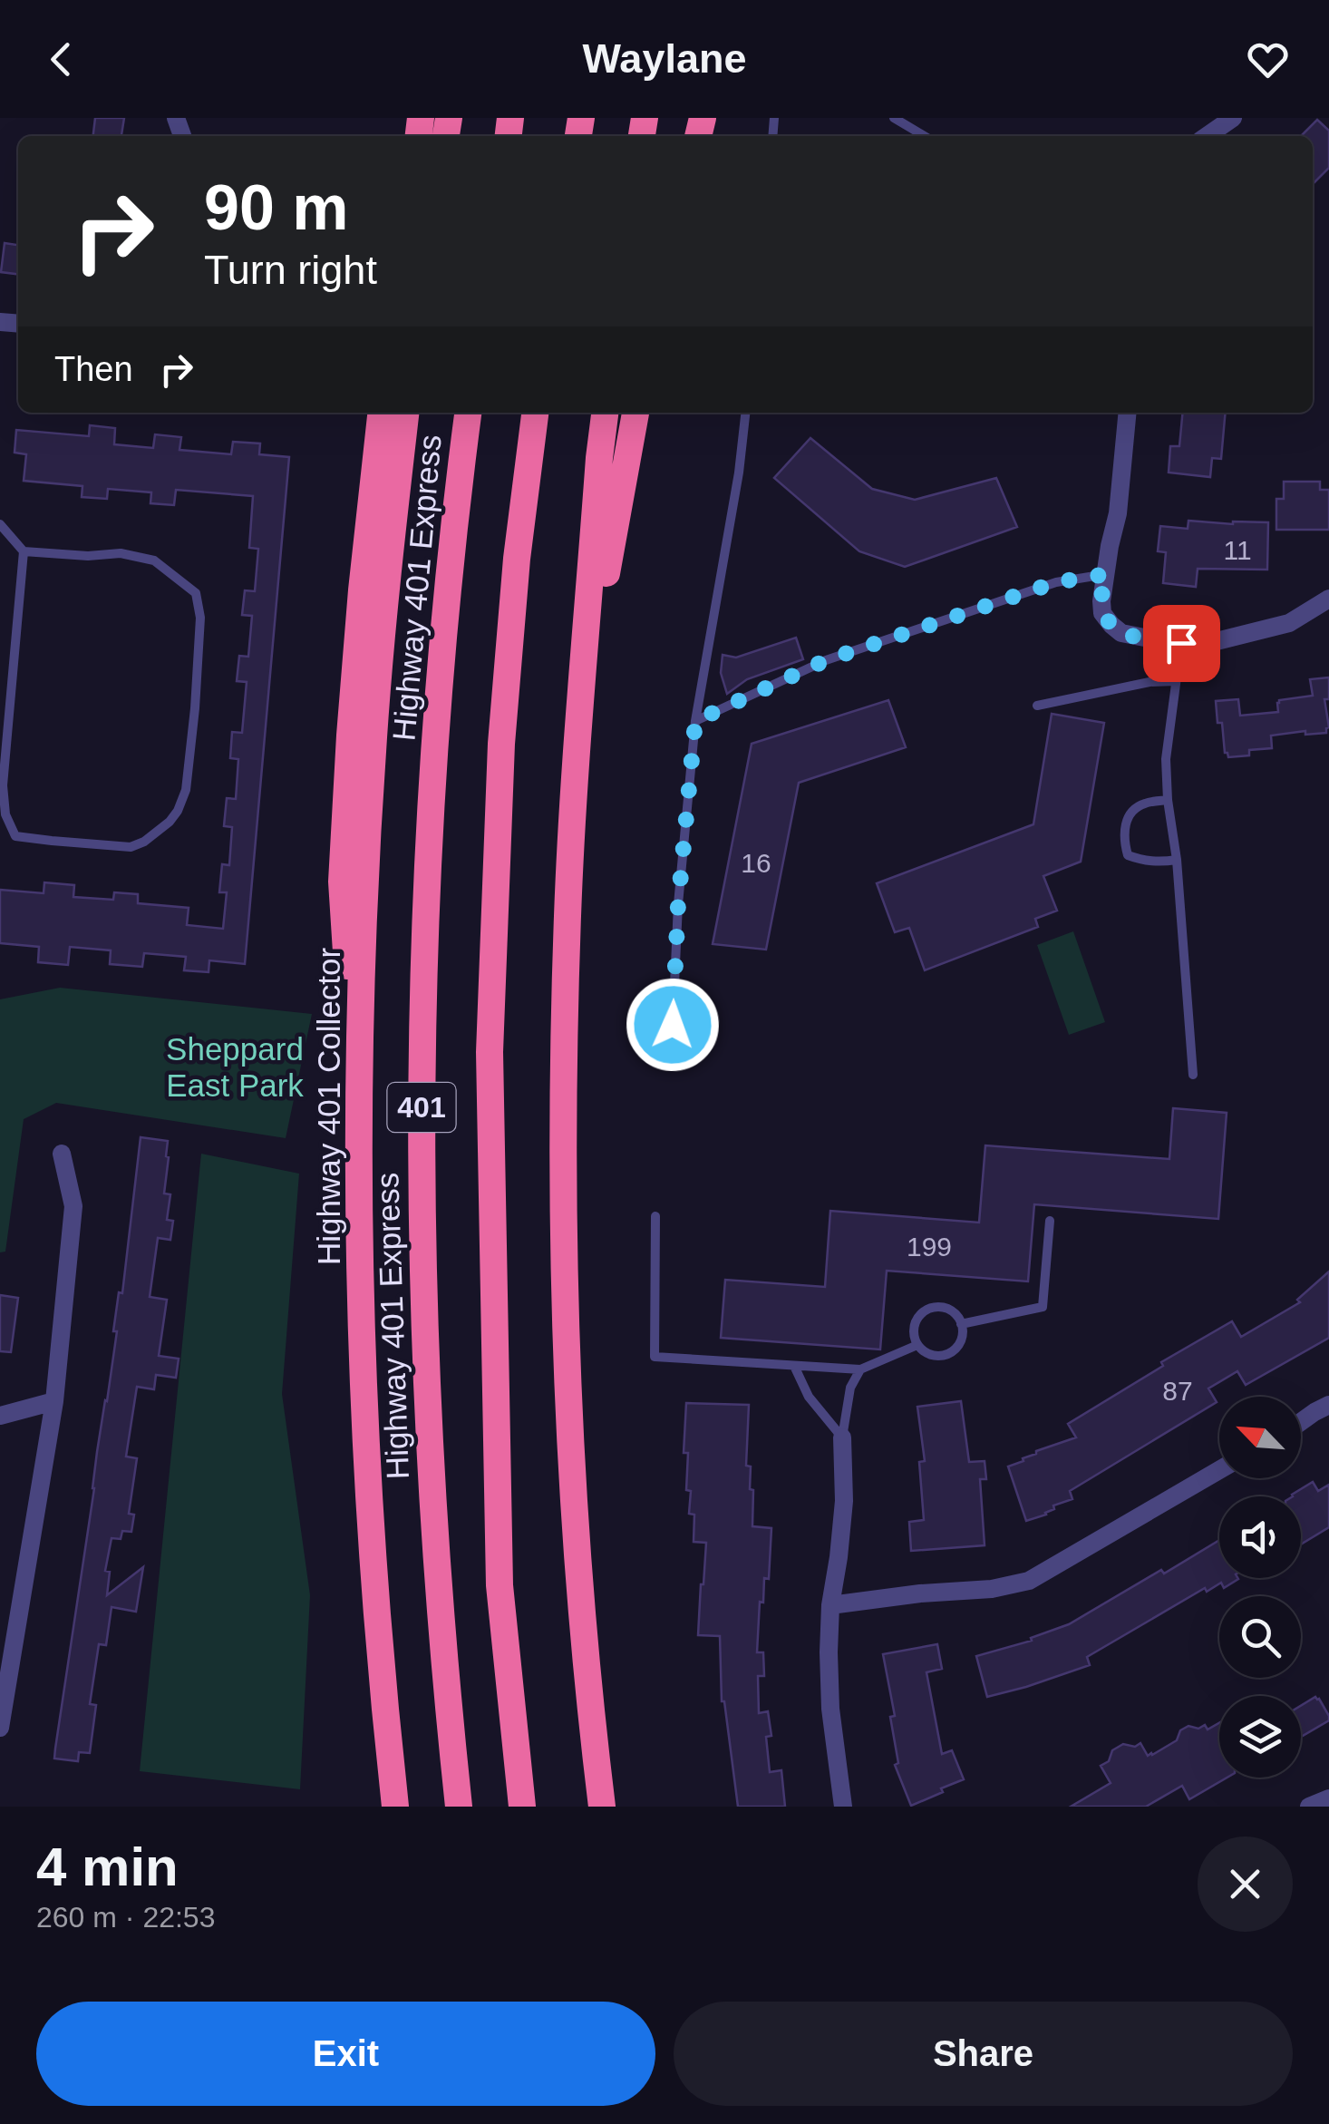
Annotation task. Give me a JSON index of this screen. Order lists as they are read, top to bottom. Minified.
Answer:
{"streets":{"highway":["Highway 401 Express","Highway 401 Collector","401"]},"parks":["Sheppard East Park"],"house_numbers":["11","16","199","87"],"north":"top left","page":{"header":"Waylane","turn":["90 m","Turn right"],"then":"Then","heading":["4 min","260 m · 22:53"],"buttons":["Exit","Share"]}}
